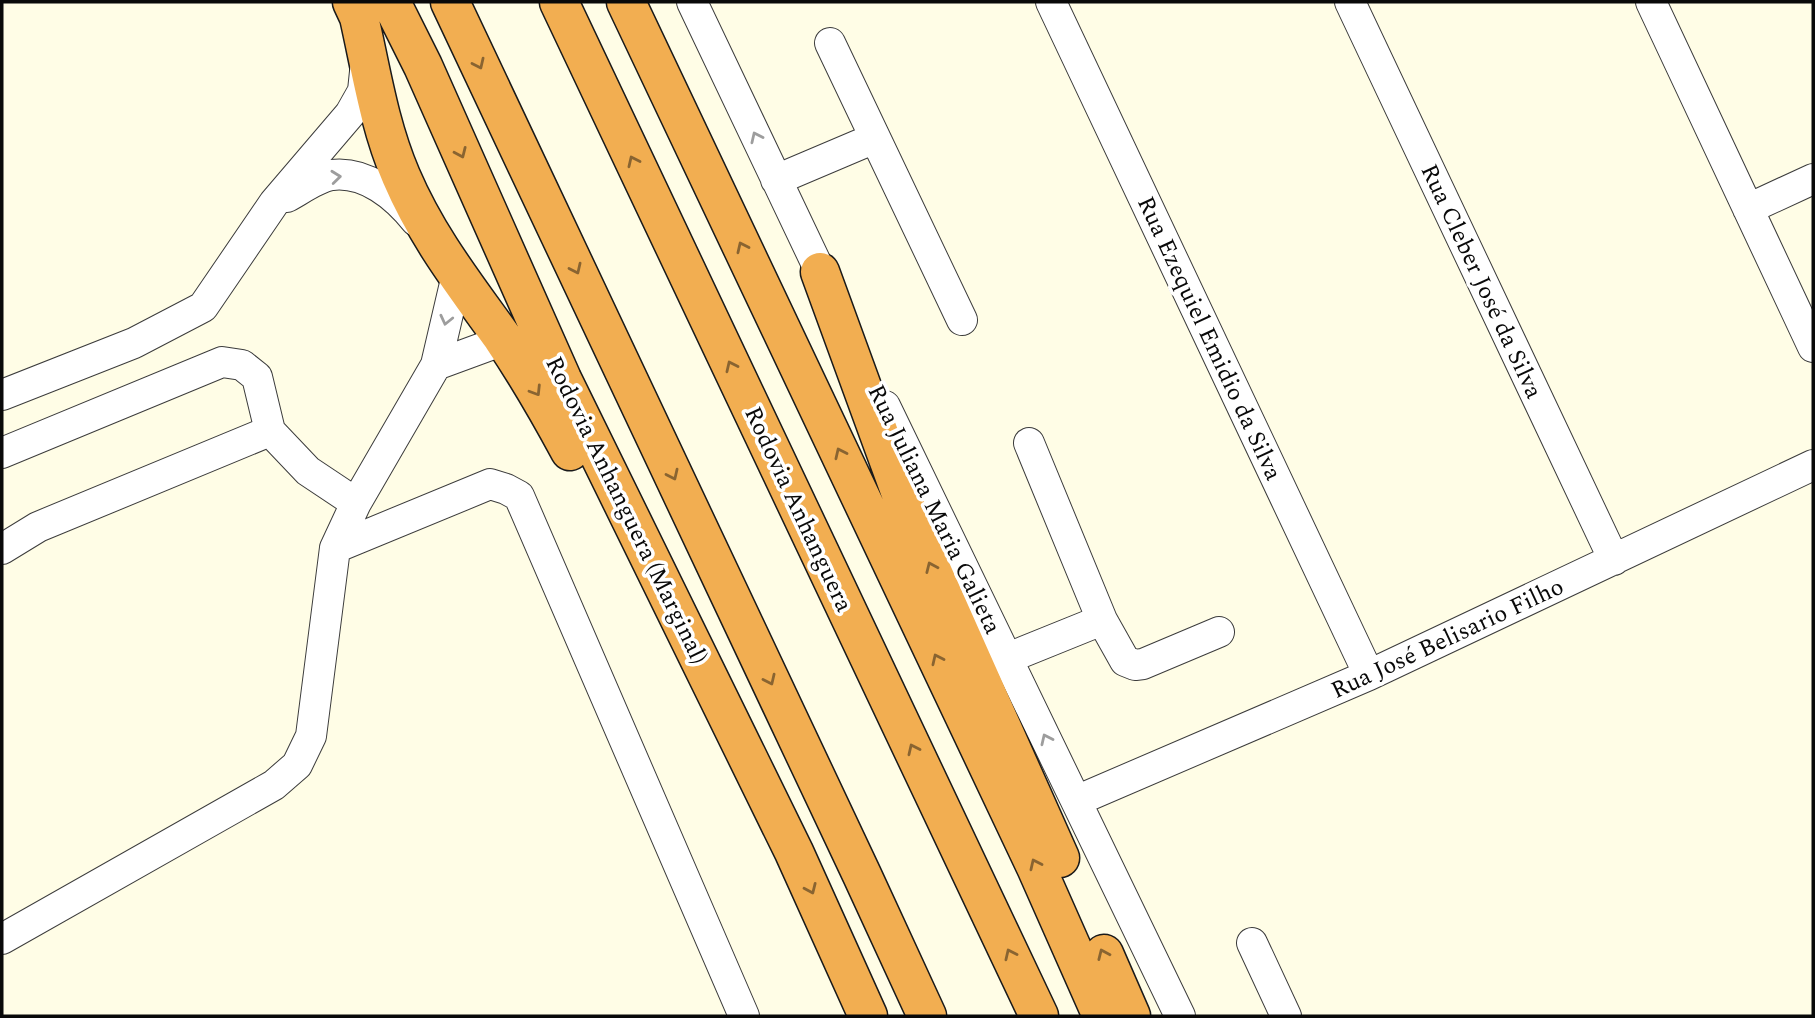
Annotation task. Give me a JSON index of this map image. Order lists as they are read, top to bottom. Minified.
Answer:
{"streets":{"highway":["Rodovia Anhanguera","Rodovia Anhanguera (Marginal)"],"street":["Rua Cleber José da Silva","Rua Ezequiel Emidio da Silva","Rua Juliana Maria Galieta","Rua José Belisario Filho"]},"crossings":[["Rua Cleber José da Silva","Rua José Belisario Filho"],["Rua Ezequiel Emidio da Silva","Rua José Belisario Filho"],["Rua Juliana Maria Galieta","Rua José Belisario Filho"]]}
